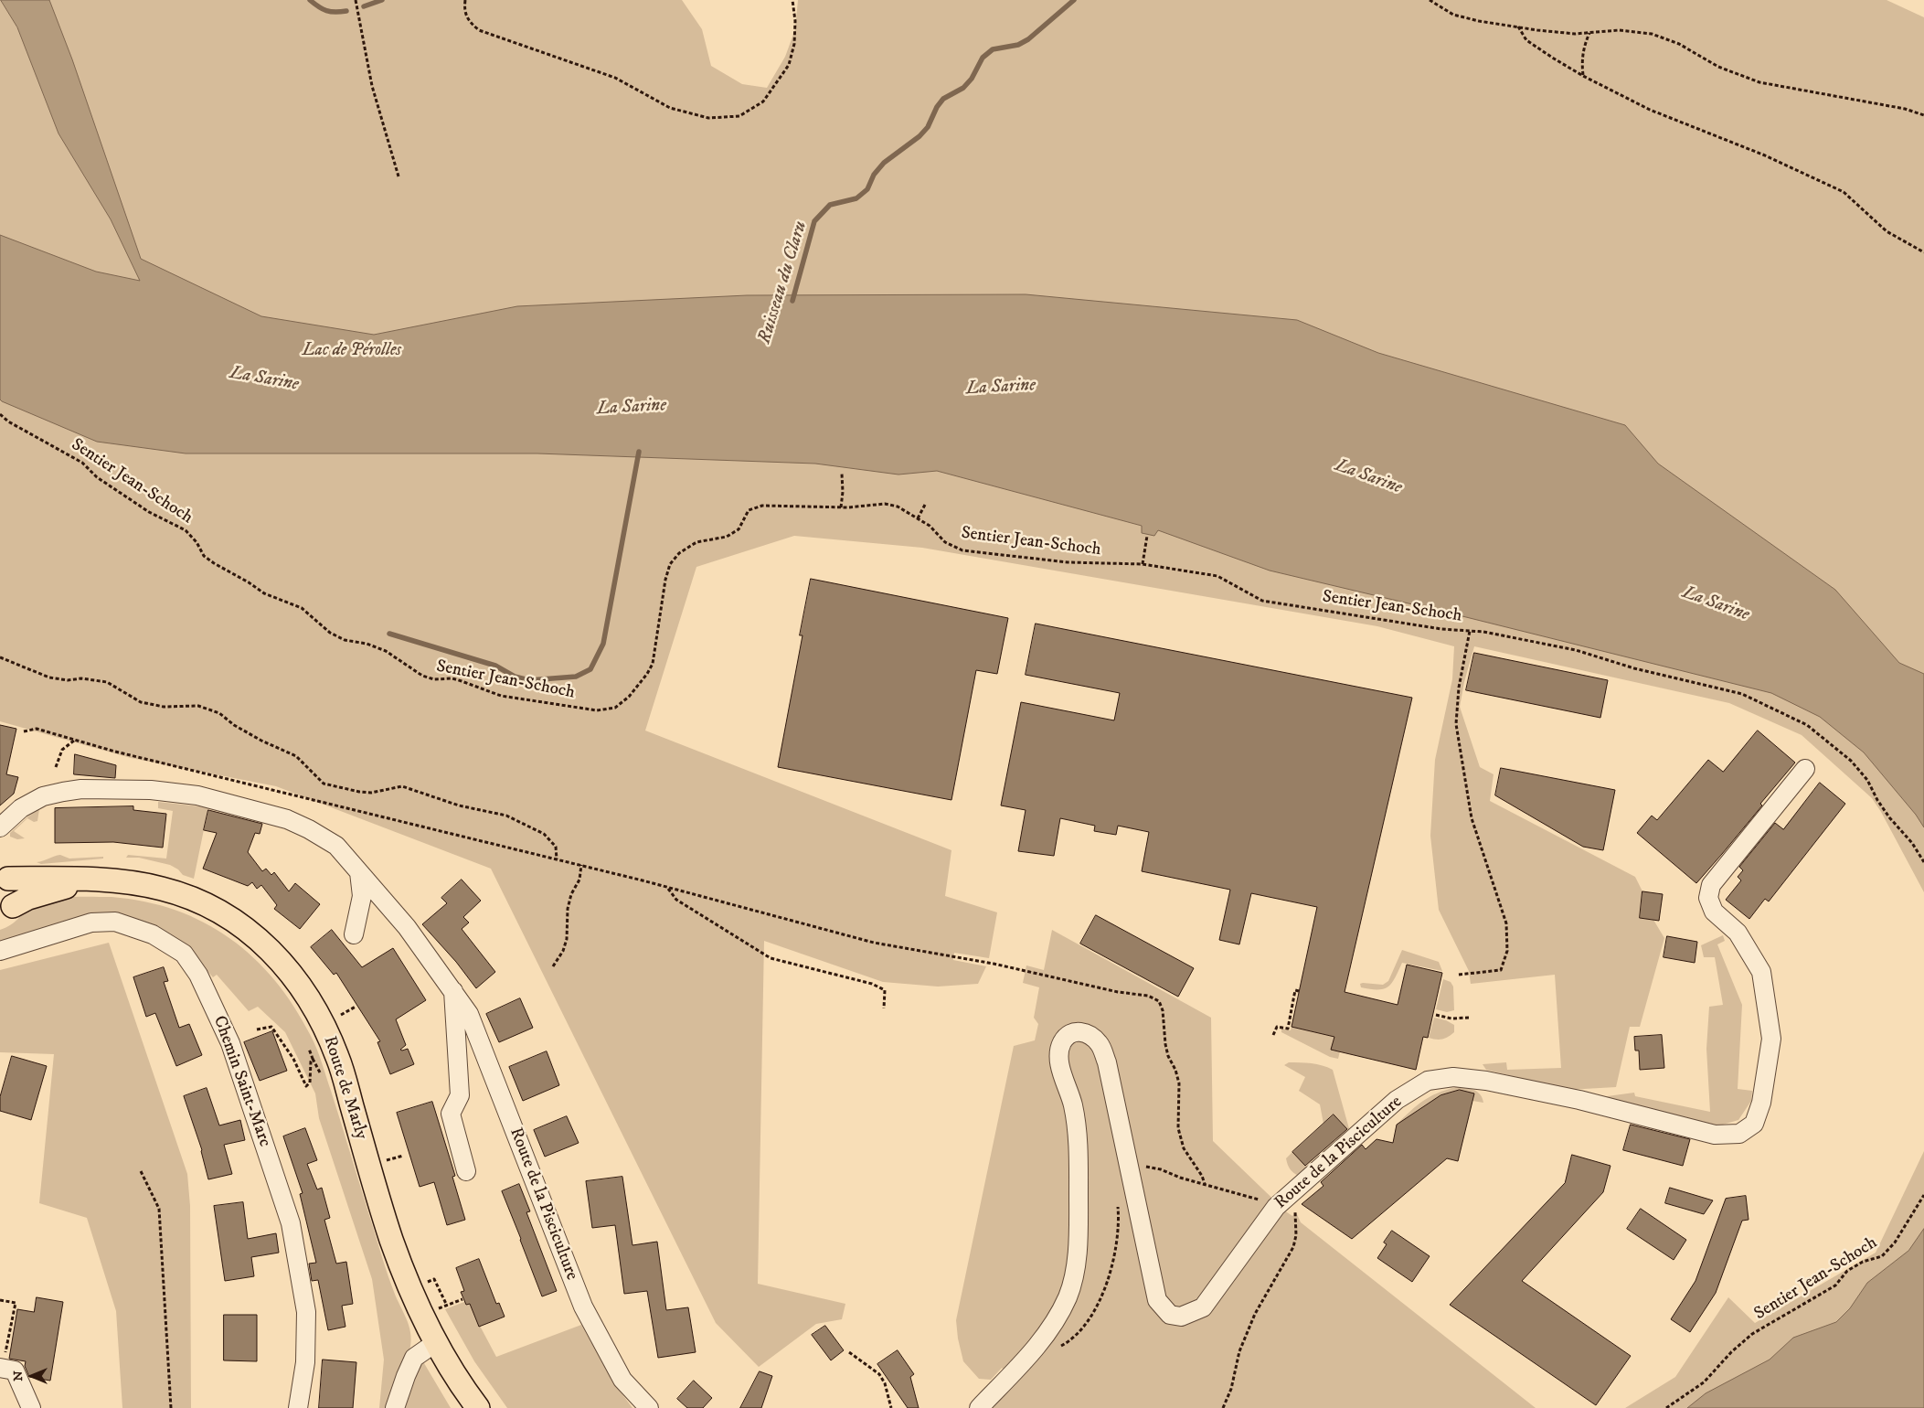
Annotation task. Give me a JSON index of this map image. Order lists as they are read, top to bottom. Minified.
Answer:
{"streets":{"main road":["Route de Marly"],"street":["Chemin Saint-Marc","Route de la Pisciculture"],"path":["Sentier Jean-Schoch"]},"water":["Ruisseau du Claru","La Sarine"],"parks":["Lac de Pérolles"],"north":"left"}
